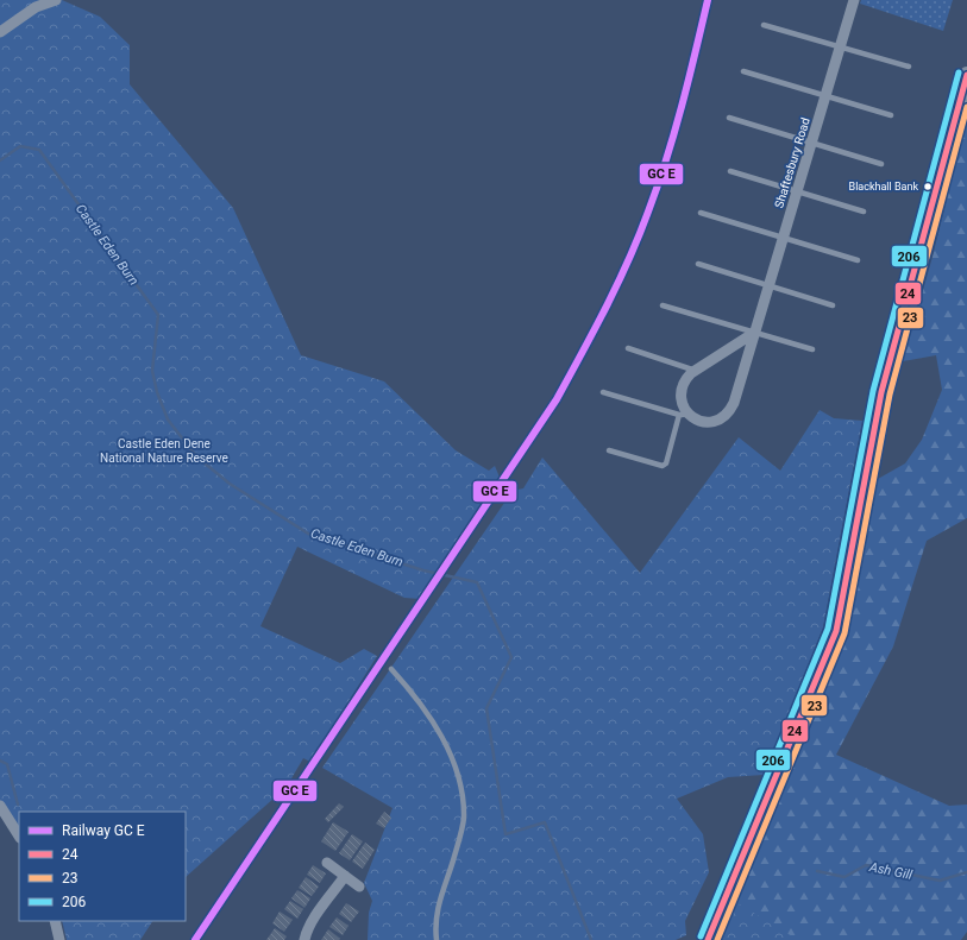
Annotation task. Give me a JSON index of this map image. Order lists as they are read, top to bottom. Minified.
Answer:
{"streets":{"street":["Shaftesbury Road"]},"water":["Castle Eden Burn","Ash Gill"],"parks":["Castle Eden Dene National Nature Reserve"],"places":["Blackhall Bank"],"lines":["transit line 206","transit line 24","transit line 23"],"legend":["Railway GC E","24","23","206"]}
